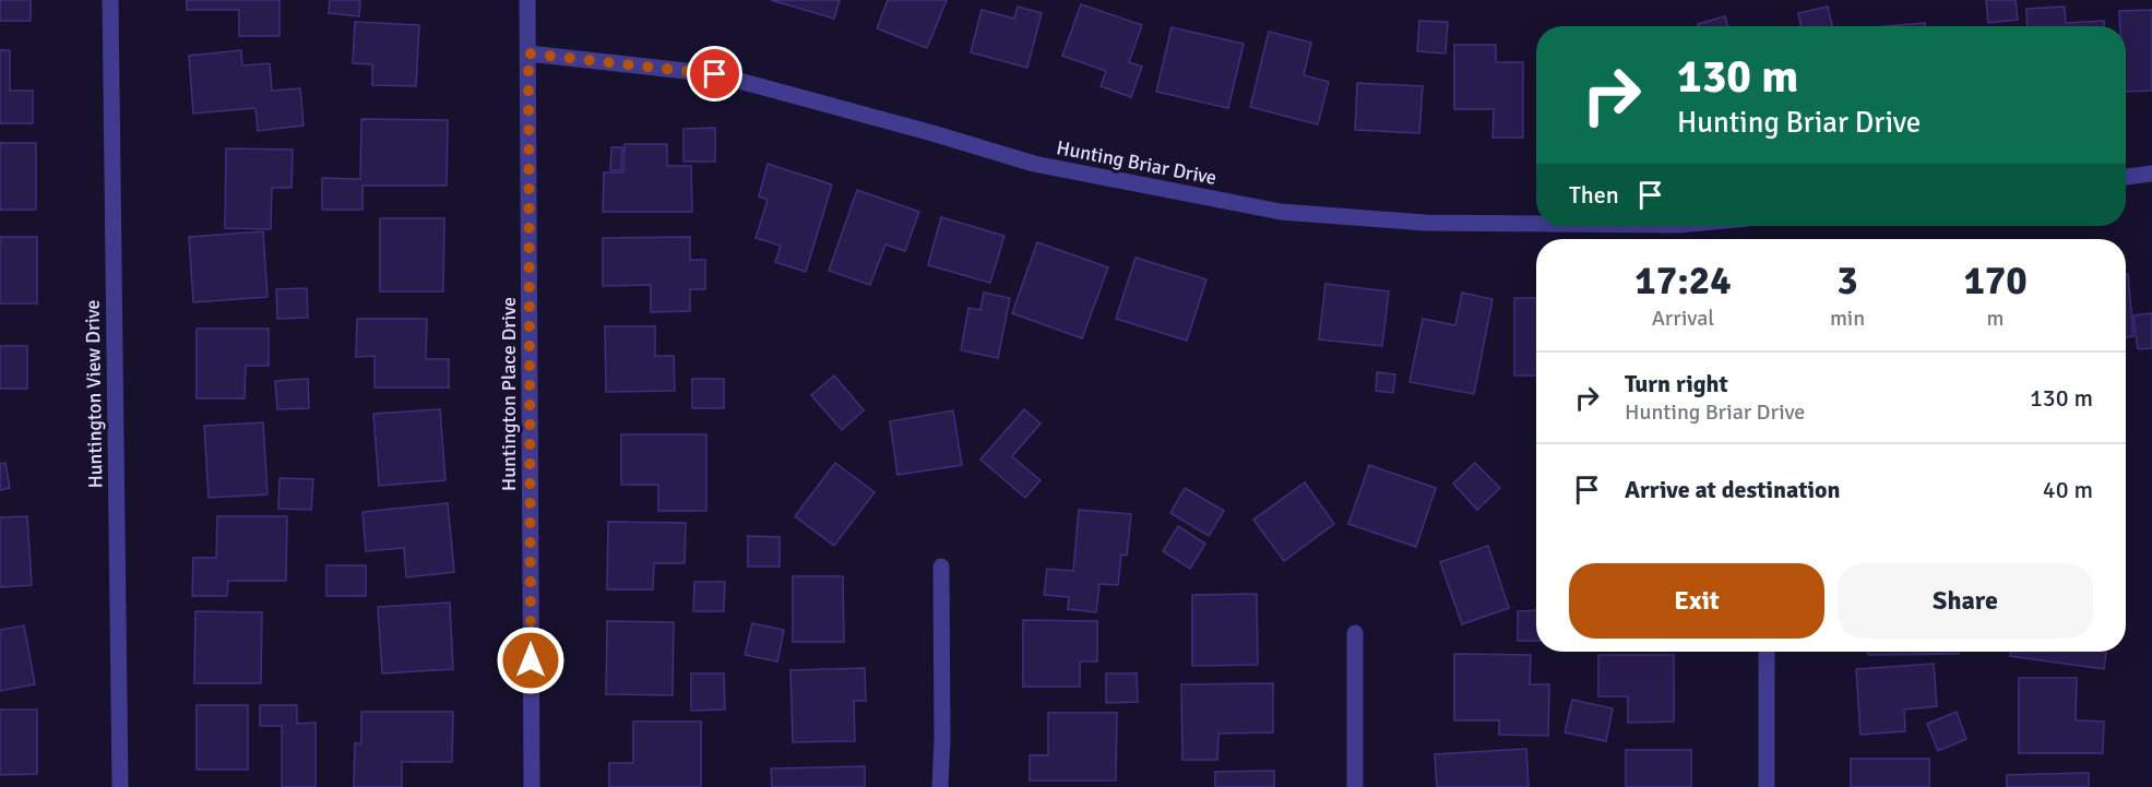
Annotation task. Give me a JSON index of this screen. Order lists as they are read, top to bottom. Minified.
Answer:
{"streets":{"street":["Hunting Briar Drive","Huntington View Drive","Huntington Place Drive"]},"crossings":[["Hunting Briar Drive","Huntington Place Drive"]],"page":{"turn":["130 m","Hunting Briar Drive"],"then":"Then","eta":["17:24","Arrival","3","min","170","m"],"list":[{"name":"Turn right","note":"Hunting Briar Drive","value":"130 m"},{"name":"Arrive at destination","value":"40 m"}],"buttons":["Exit","Share"]}}
